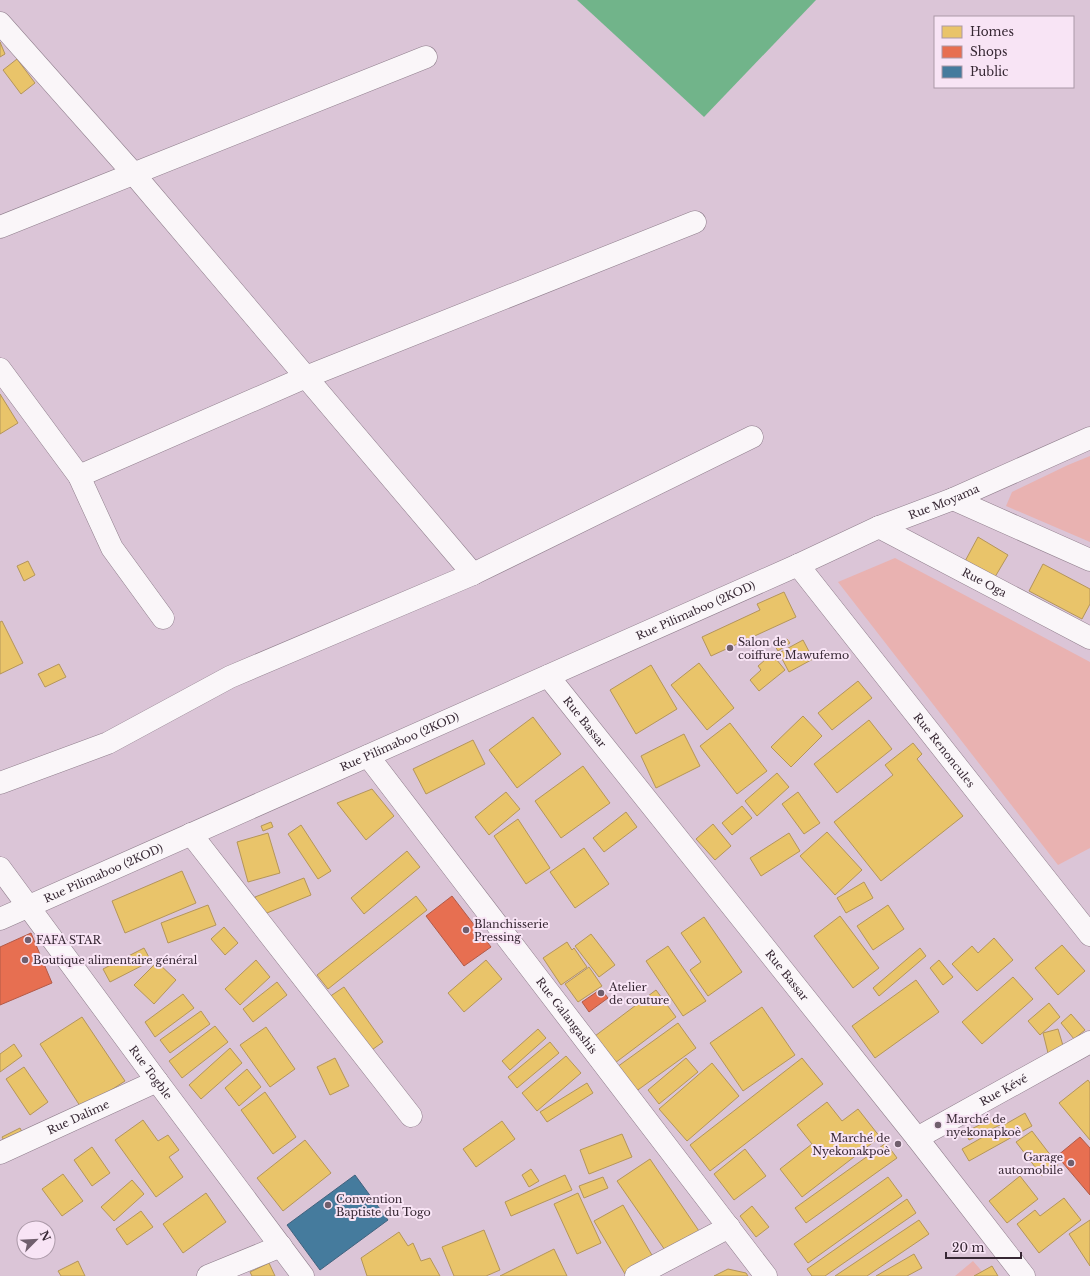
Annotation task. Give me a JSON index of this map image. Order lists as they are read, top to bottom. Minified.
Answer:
{"streets":{"street":["Rue Moyama","Rue Oga","Rue Pilimaboo (2KOD)","Rue Bassar","Rue Renoncules","Rue Galangashis","Rue Togble","Rue Kévé","Rue Dalime"]},"crossings":[["Rue Moyama","Rue Oga"],["Rue Moyama","Rue Pilimaboo (2KOD)"],["Rue Moyama","Rue Renoncules"],["Rue Pilimaboo (2KOD)","Rue Bassar"],["Rue Pilimaboo (2KOD)","Rue Renoncules"],["Rue Pilimaboo (2KOD)","Rue Galangashis"],["Rue Pilimaboo (2KOD)","Rue Togble"],["Rue Bassar","Rue Kévé"],["Rue Togble","Rue Dalime"]],"places":["Salon de coiffure Mawufemo","Blanchisserie Pressing","FAFA STAR","Boutique alimentaire général","Atelier de couture","Marché de nyekonapkoè","Marché de Nyekonakpoè","Garage automobile","Convention Baptiste du Togo"],"legend":["Homes","Shops","Public"],"scale_bar":"20 m","north":"top right"}
